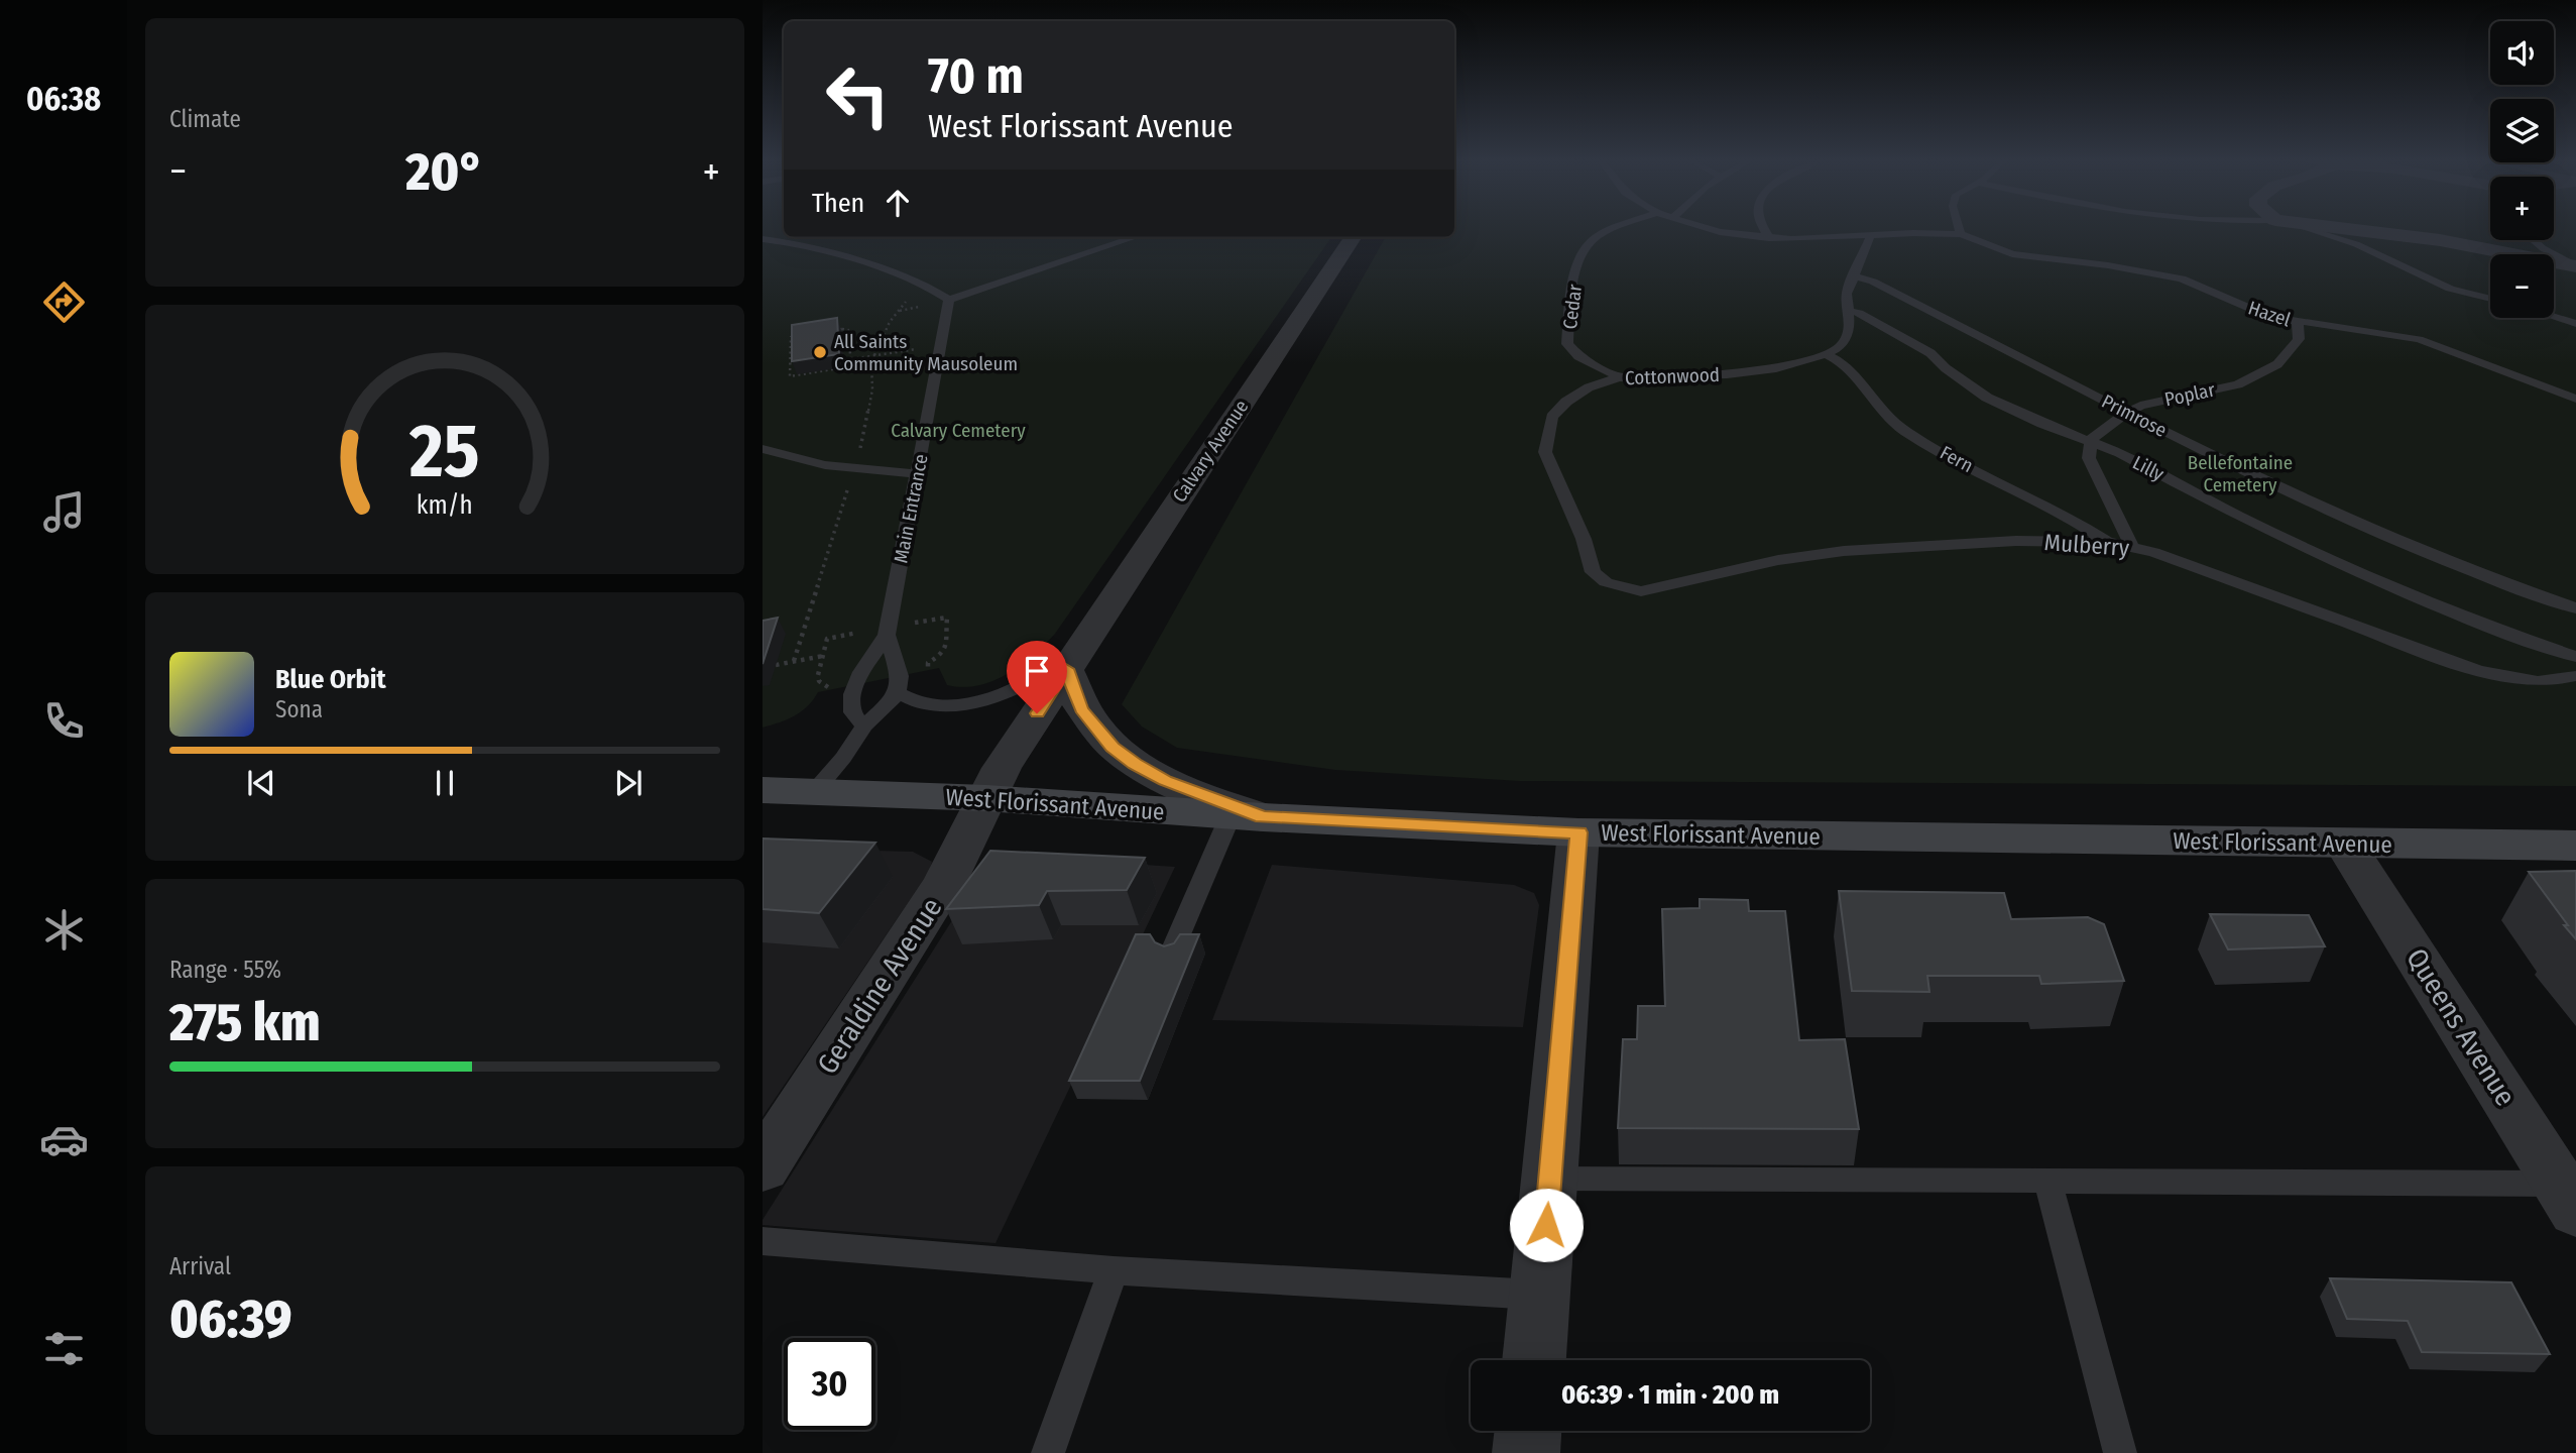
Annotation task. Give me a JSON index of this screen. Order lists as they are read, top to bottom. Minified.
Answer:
{"streets":{"main road":["West Florissant Avenue"],"street":["Calvary Avenue","Geraldine Avenue","Queens Avenue"],"lane":["Cedar","Hazel","Cottonwood","Poplar","Primrose","Fern","Lilly","Main Entrance","Mulberry"]},"crossings":[["Cedar","Cottonwood"],["Hazel","Poplar"],["Cottonwood","Fern"],["Cottonwood","Mulberry"],["Poplar","Primrose"],["Poplar","Lilly"],["Calvary Avenue","West Florissant Avenue"],["Calvary Avenue","Geraldine Avenue"],["Fern","Mulberry"],["West Florissant Avenue","Geraldine Avenue"],["West Florissant Avenue","Queens Avenue"]],"parks":["Calvary Cemetery","Bellefontaine Cemetery"],"places":["All Saints Community Mausoleum"],"page":{"tabs":"06:38","tile":["Climate",["Range · 55%","275 km"],["Arrival","06:39"]],"map_buttons":["+","−"],"turn":["70 m","West Florissant Avenue"],"heat":["−","20°","+"],"then":"Then","song":["Blue Orbit","Sona"],"limit":"30","trip":"06:39 · 1 min · 200 m","gauge":["25","km/h"]}}
